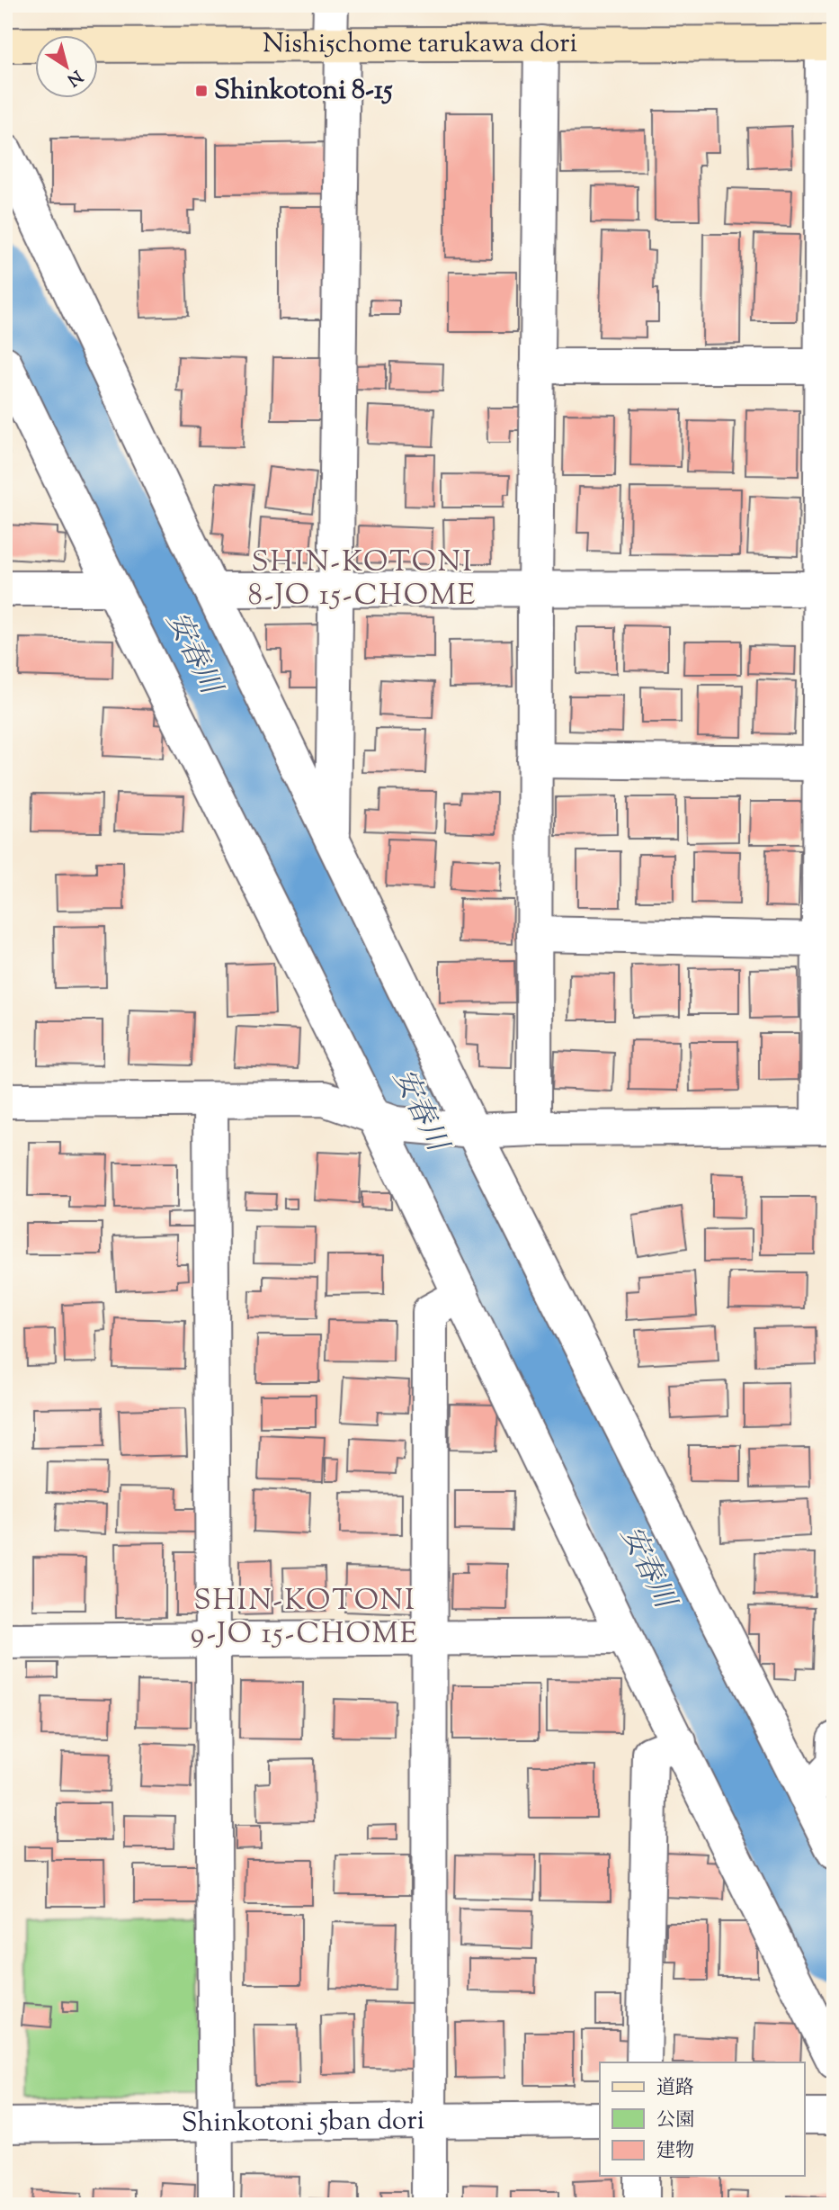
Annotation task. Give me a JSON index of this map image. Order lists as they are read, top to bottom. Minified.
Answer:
{"streets":{"main road":["Nishi5chome tarukawa dori"],"street":["Shinkotoni 5ban dori"]},"districts":["SHIN-KOTONI 8-JO 15-CHOME","SHIN-KOTONI 9-JO 15-CHOME"],"water":["安春川"],"places":{"transit":["Shinkotoni 8-15"]},"legend":["道路","公園","建物"],"north":"bottom right"}
